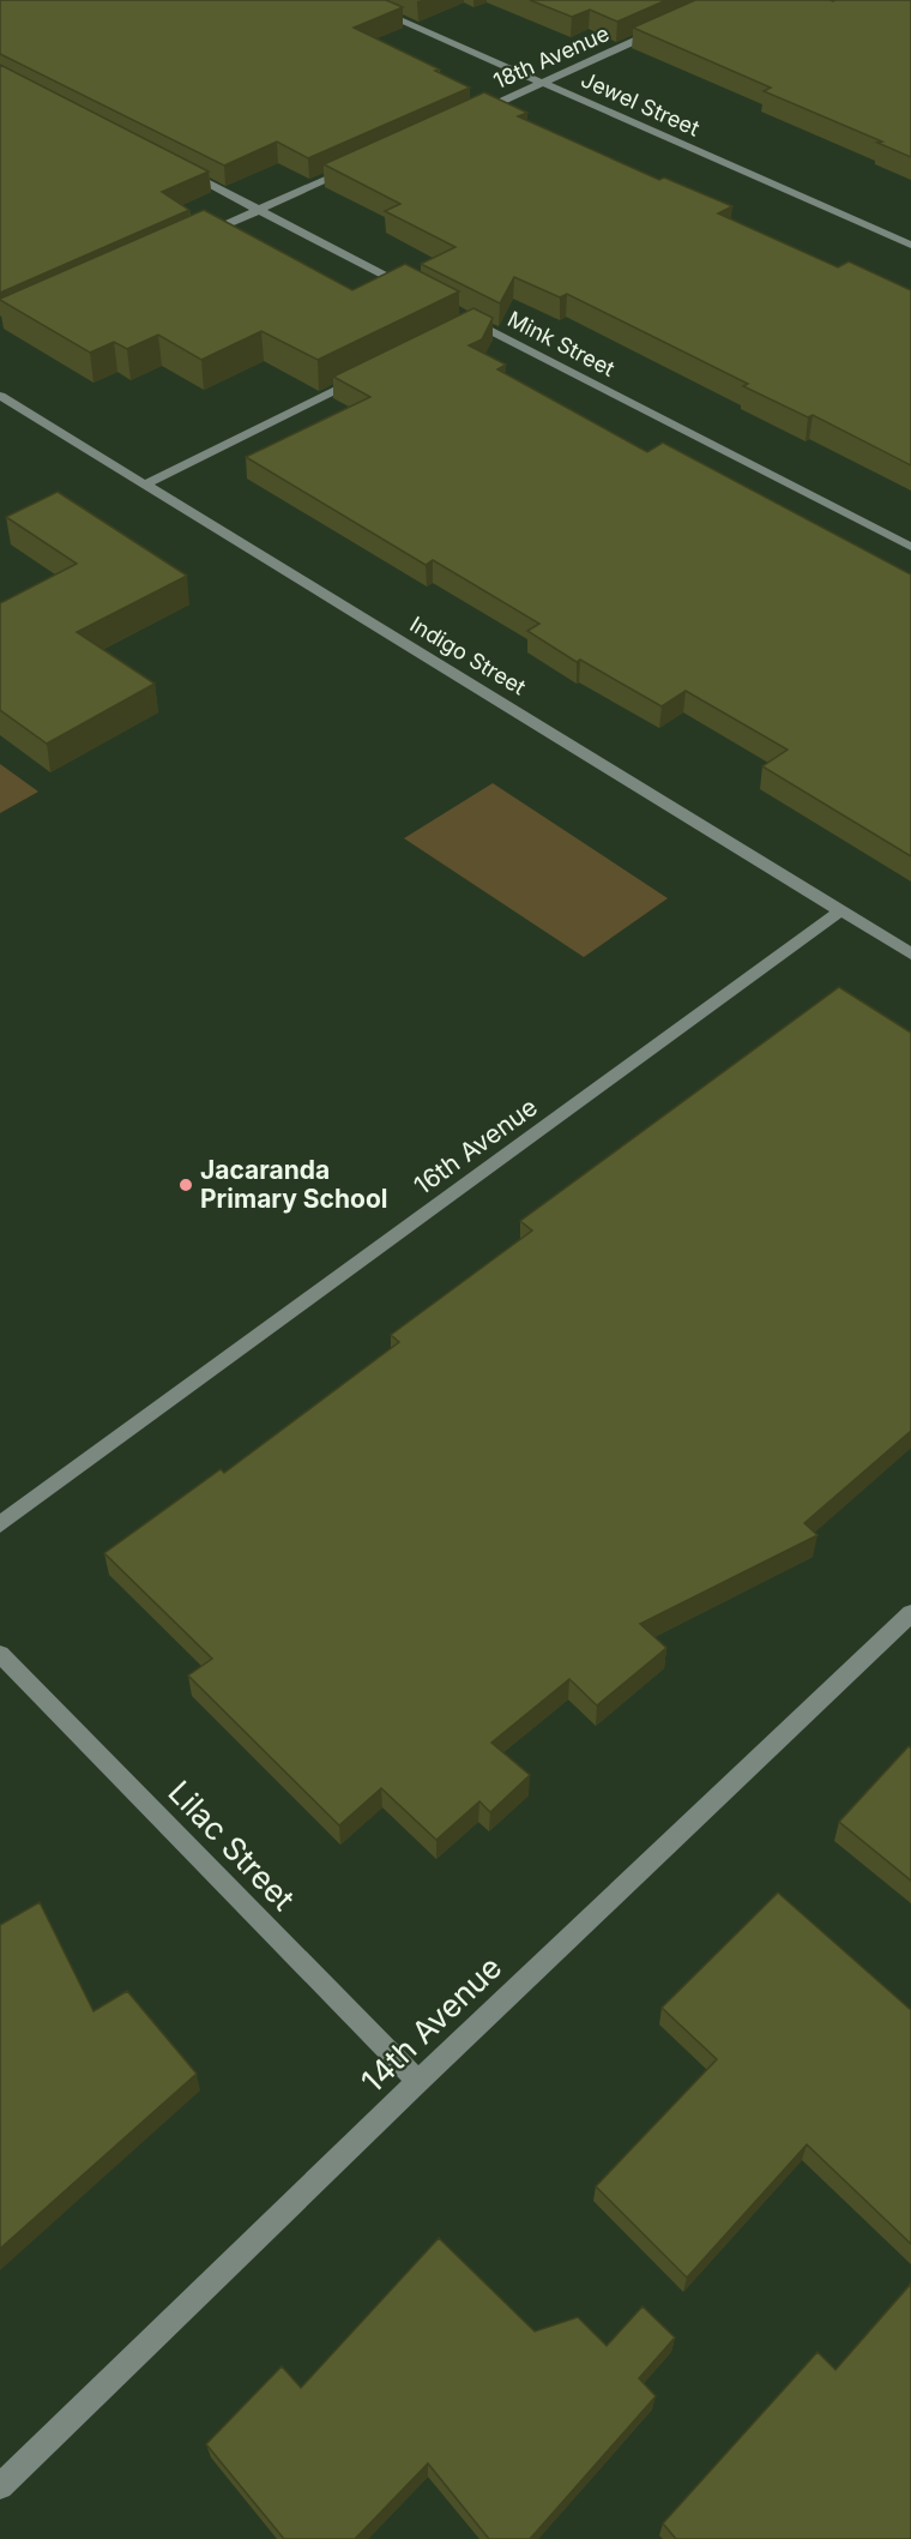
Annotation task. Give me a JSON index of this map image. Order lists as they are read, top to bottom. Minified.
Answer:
{"streets":{"street":["18th Avenue","Jewel Street","Mink Street","Indigo Street","16th Avenue","Lilac Street","14th Avenue"]},"crossings":[["18th Avenue","Jewel Street"],["Indigo Street","16th Avenue"],["Lilac Street","14th Avenue"]],"places":["Jacaranda Primary School"]}
